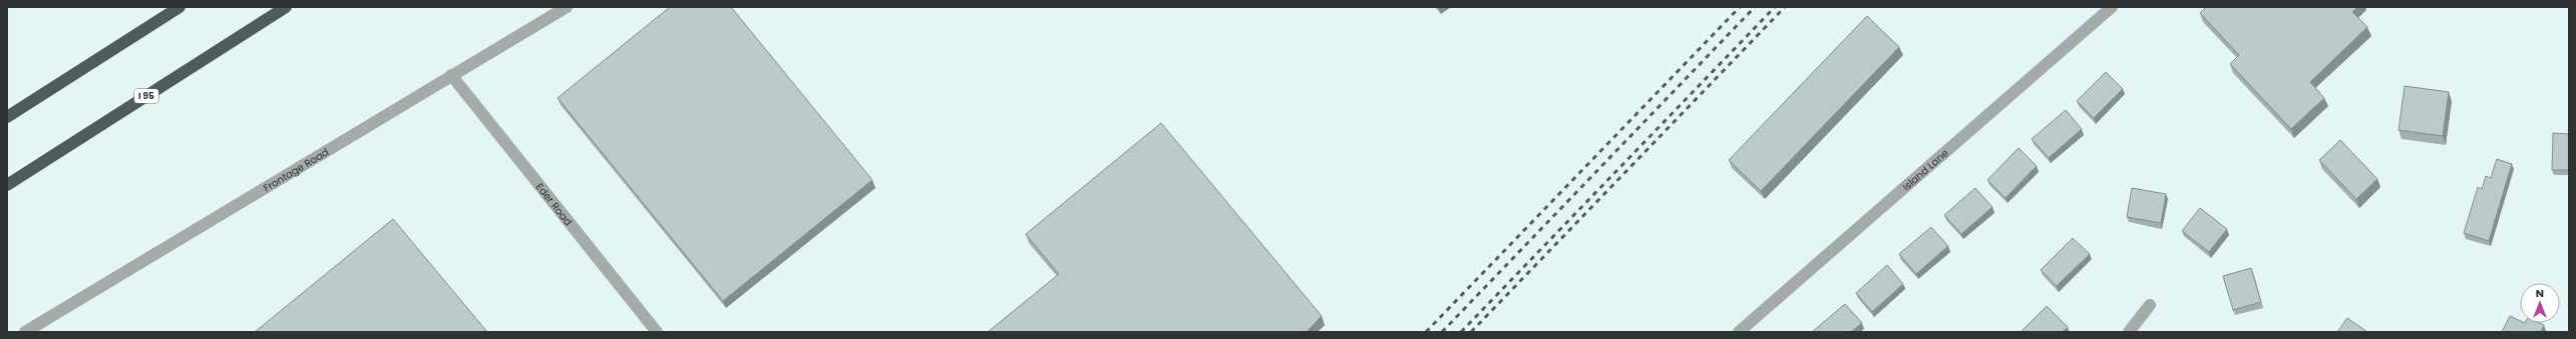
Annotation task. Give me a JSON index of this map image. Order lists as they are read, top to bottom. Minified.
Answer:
{"streets":{"highway":["I 95"],"street":["Frontage Road","Island Lane","Eder Road"]},"crossings":[["Frontage Road","Eder Road"]],"north":"top"}
